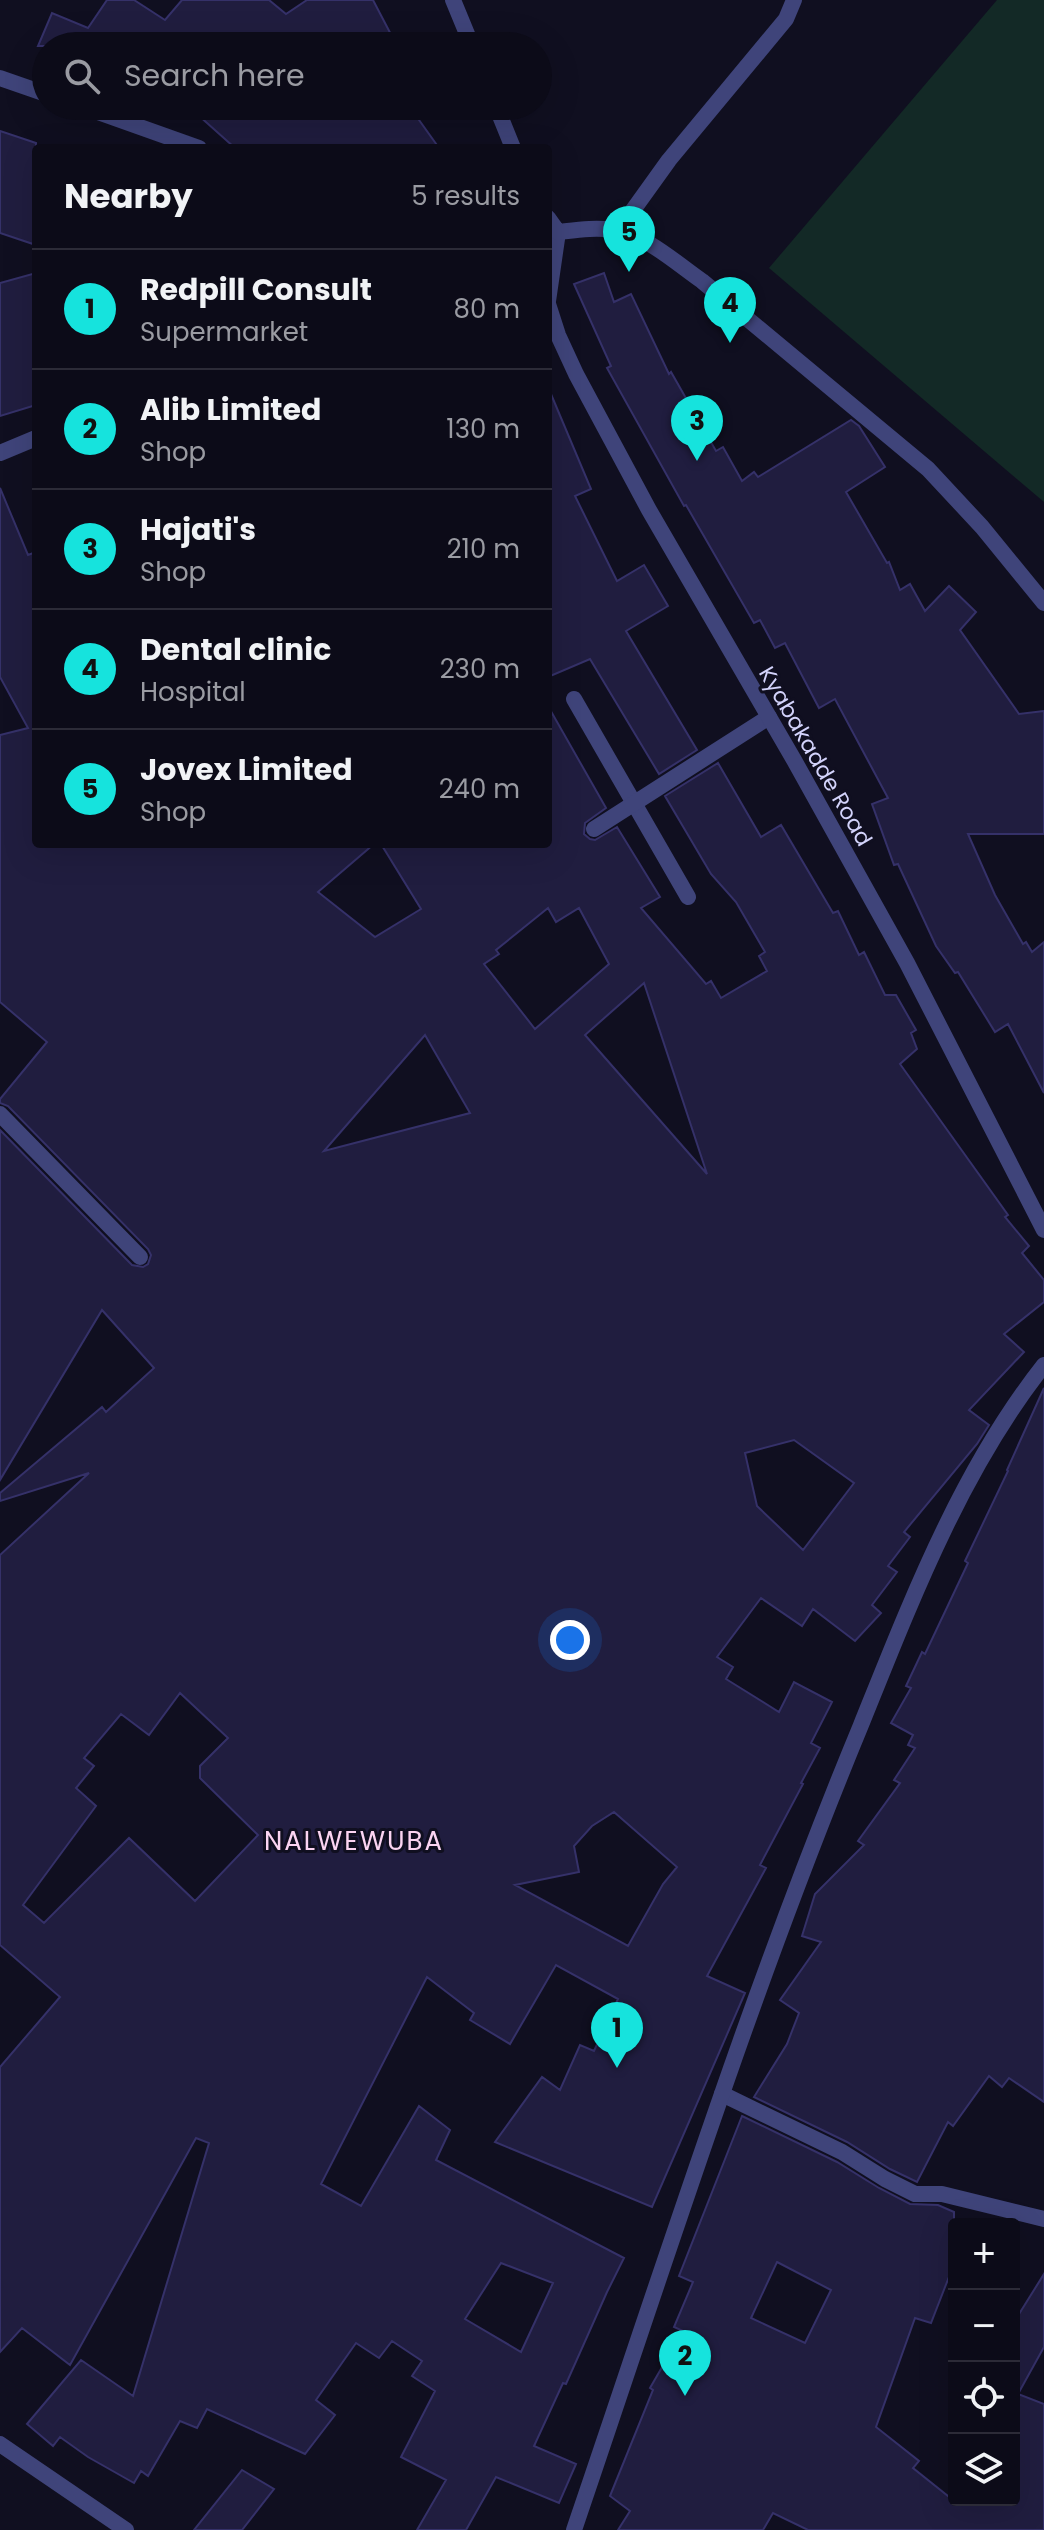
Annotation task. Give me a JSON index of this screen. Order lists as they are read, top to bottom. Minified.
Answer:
{"streets":{"street":["Kyabakadde Road"]},"districts":["NALWEWUBA"],"page":{"search":"Search here","heading":["Nearby","5 results"],"pins":["5","4","3","1","2"],"list":[{"mark":"1","name":"Redpill Consult","note":"Supermarket","value":"80 m"},{"mark":"2","name":"Alib Limited","note":"Shop","value":"130 m"},{"mark":"3","name":"Hajati's","note":"Shop","value":"210 m"},{"mark":"4","name":"Dental clinic","note":"Hospital","value":"230 m"},{"mark":"5","name":"Jovex Limited","note":"Shop","value":"240 m"}],"map_buttons":["+","−"]}}
